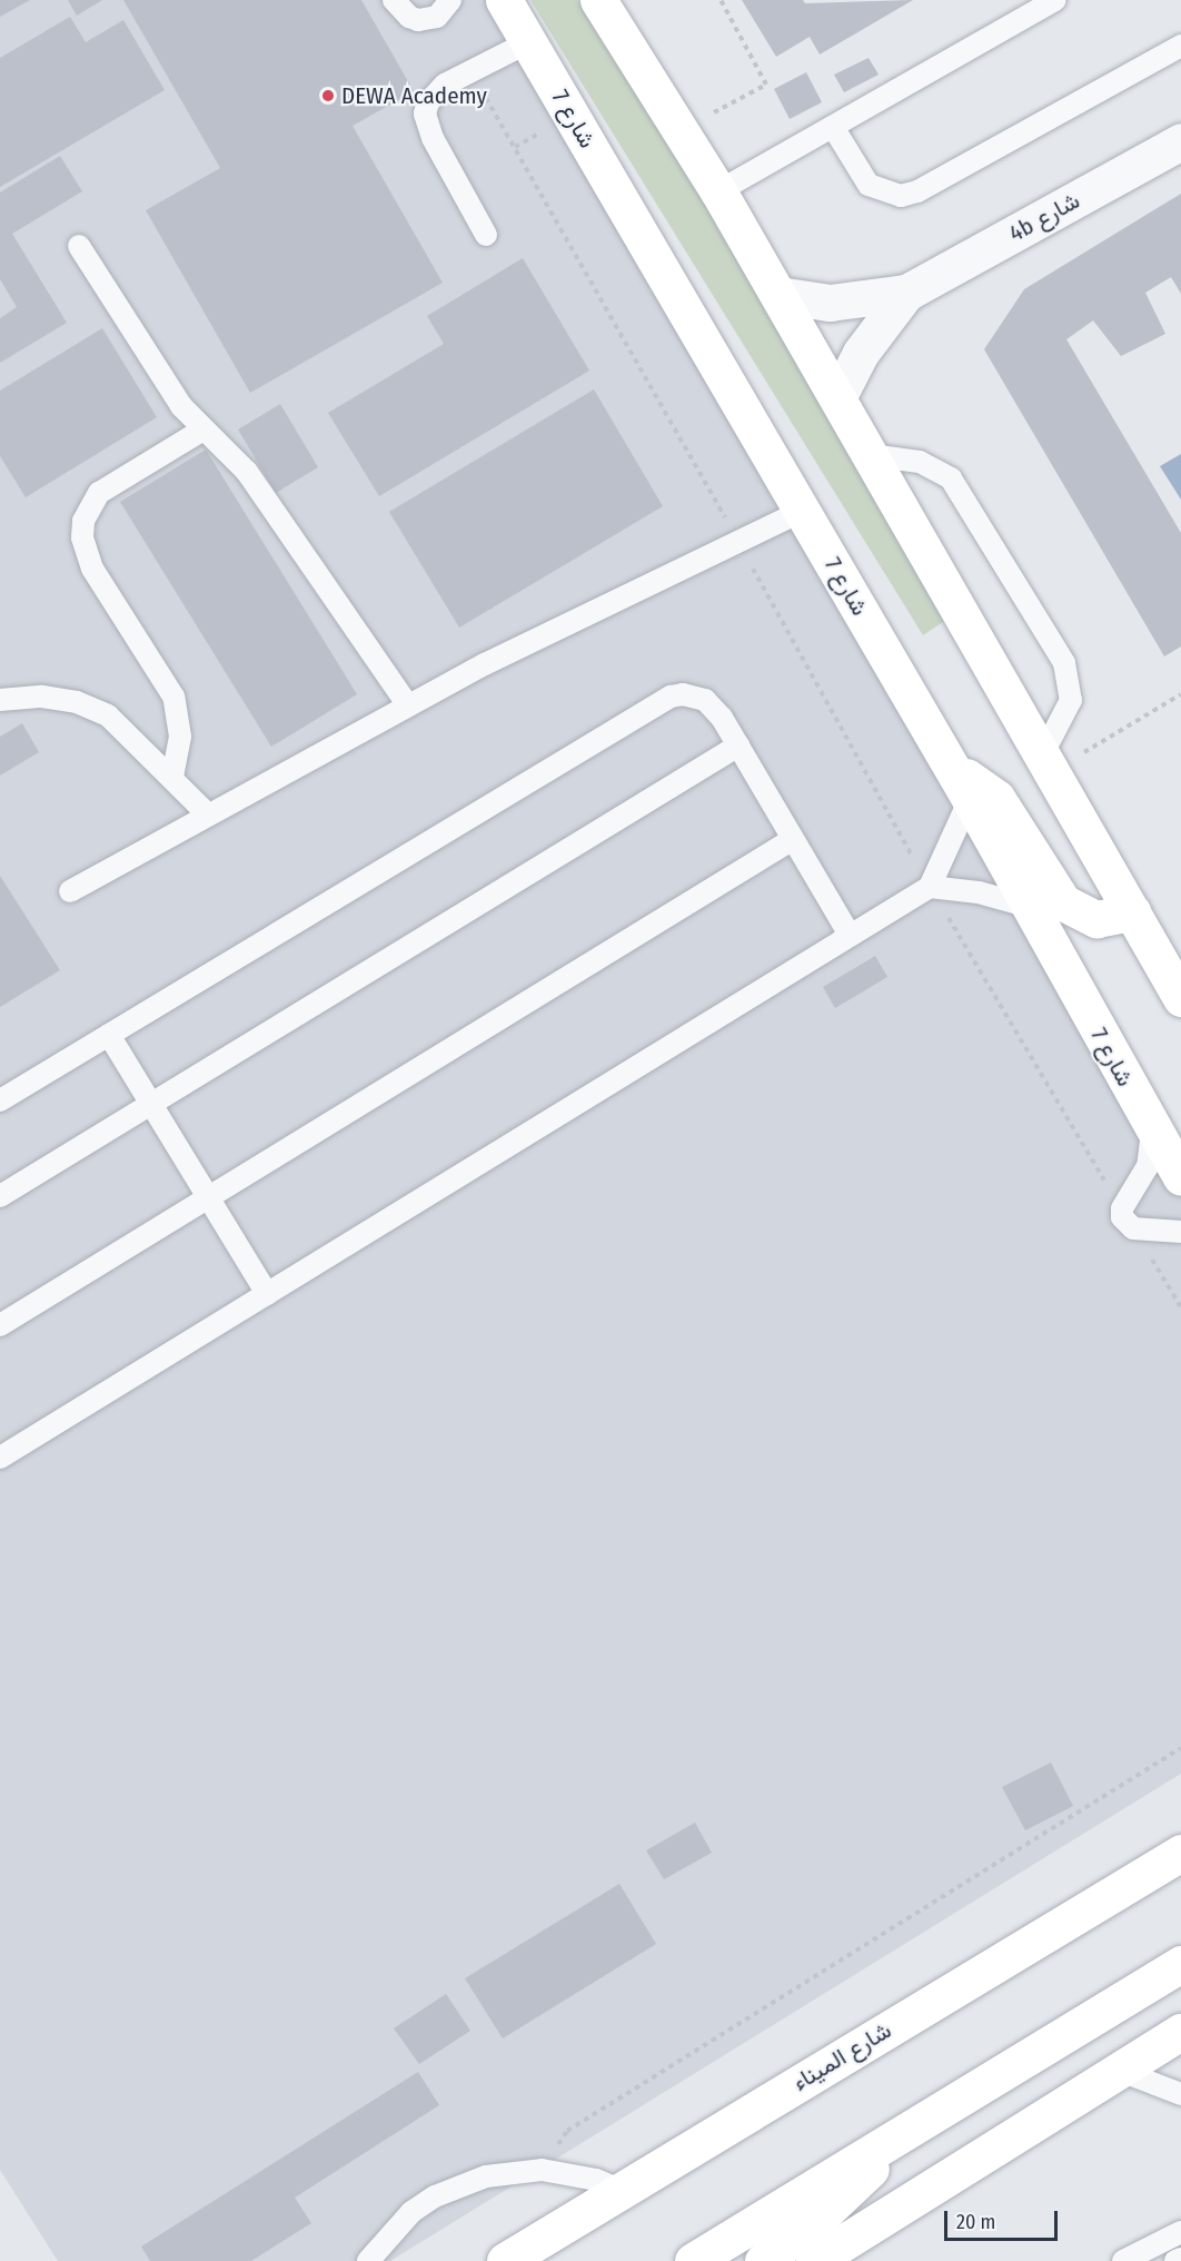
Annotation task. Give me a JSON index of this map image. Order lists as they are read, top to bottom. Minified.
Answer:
{"streets":{"main road":["شارع 7","شارع الميناء"],"street":["4b شارع"]},"places":["DEWA Academy"],"scale_bar":"20 m"}
